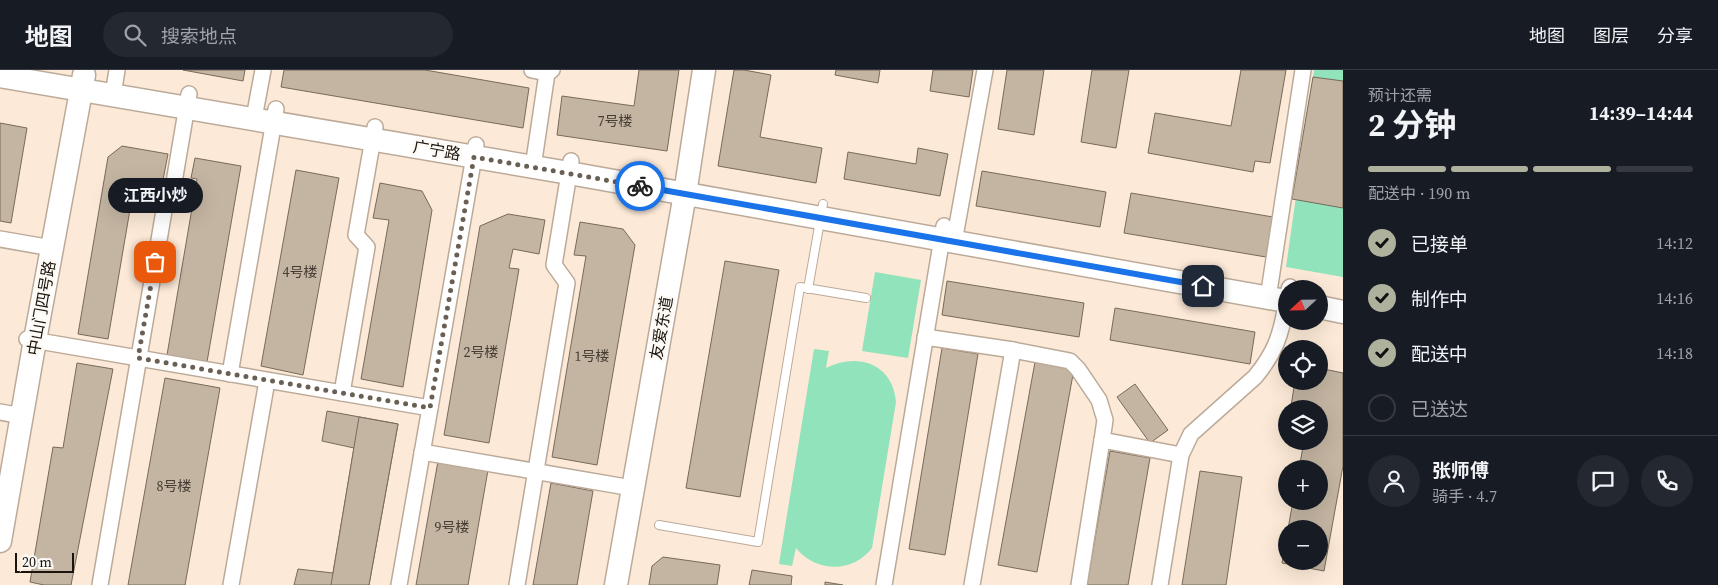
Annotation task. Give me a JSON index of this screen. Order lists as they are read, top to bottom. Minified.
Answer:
{"streets":{"street":["广宁路","中山门四号路","友爱东道"]},"crossings":[["广宁路","中山门四号路"],["广宁路","友爱东道"]],"places":["江西小炒"],"house_numbers":["7号楼","4号楼","2号楼","1号楼","8号楼","9号楼"],"scale_bar":"20 m","north":"left","page":{"header":"地图","search":"搜索地点","nav":["地图","图层","分享"],"heading":["2 分钟","预计还需","14:39–14:44"],"panel":["张师傅","骑手 · 4.7"],"bar":"配送中 · 190 m","bubble":"江西小炒","list":[["已接单","14:12"],["制作中","14:16"],["配送中","14:18"],"已送达"],"map_buttons":["+","−"],"scale":"20 m"}}
